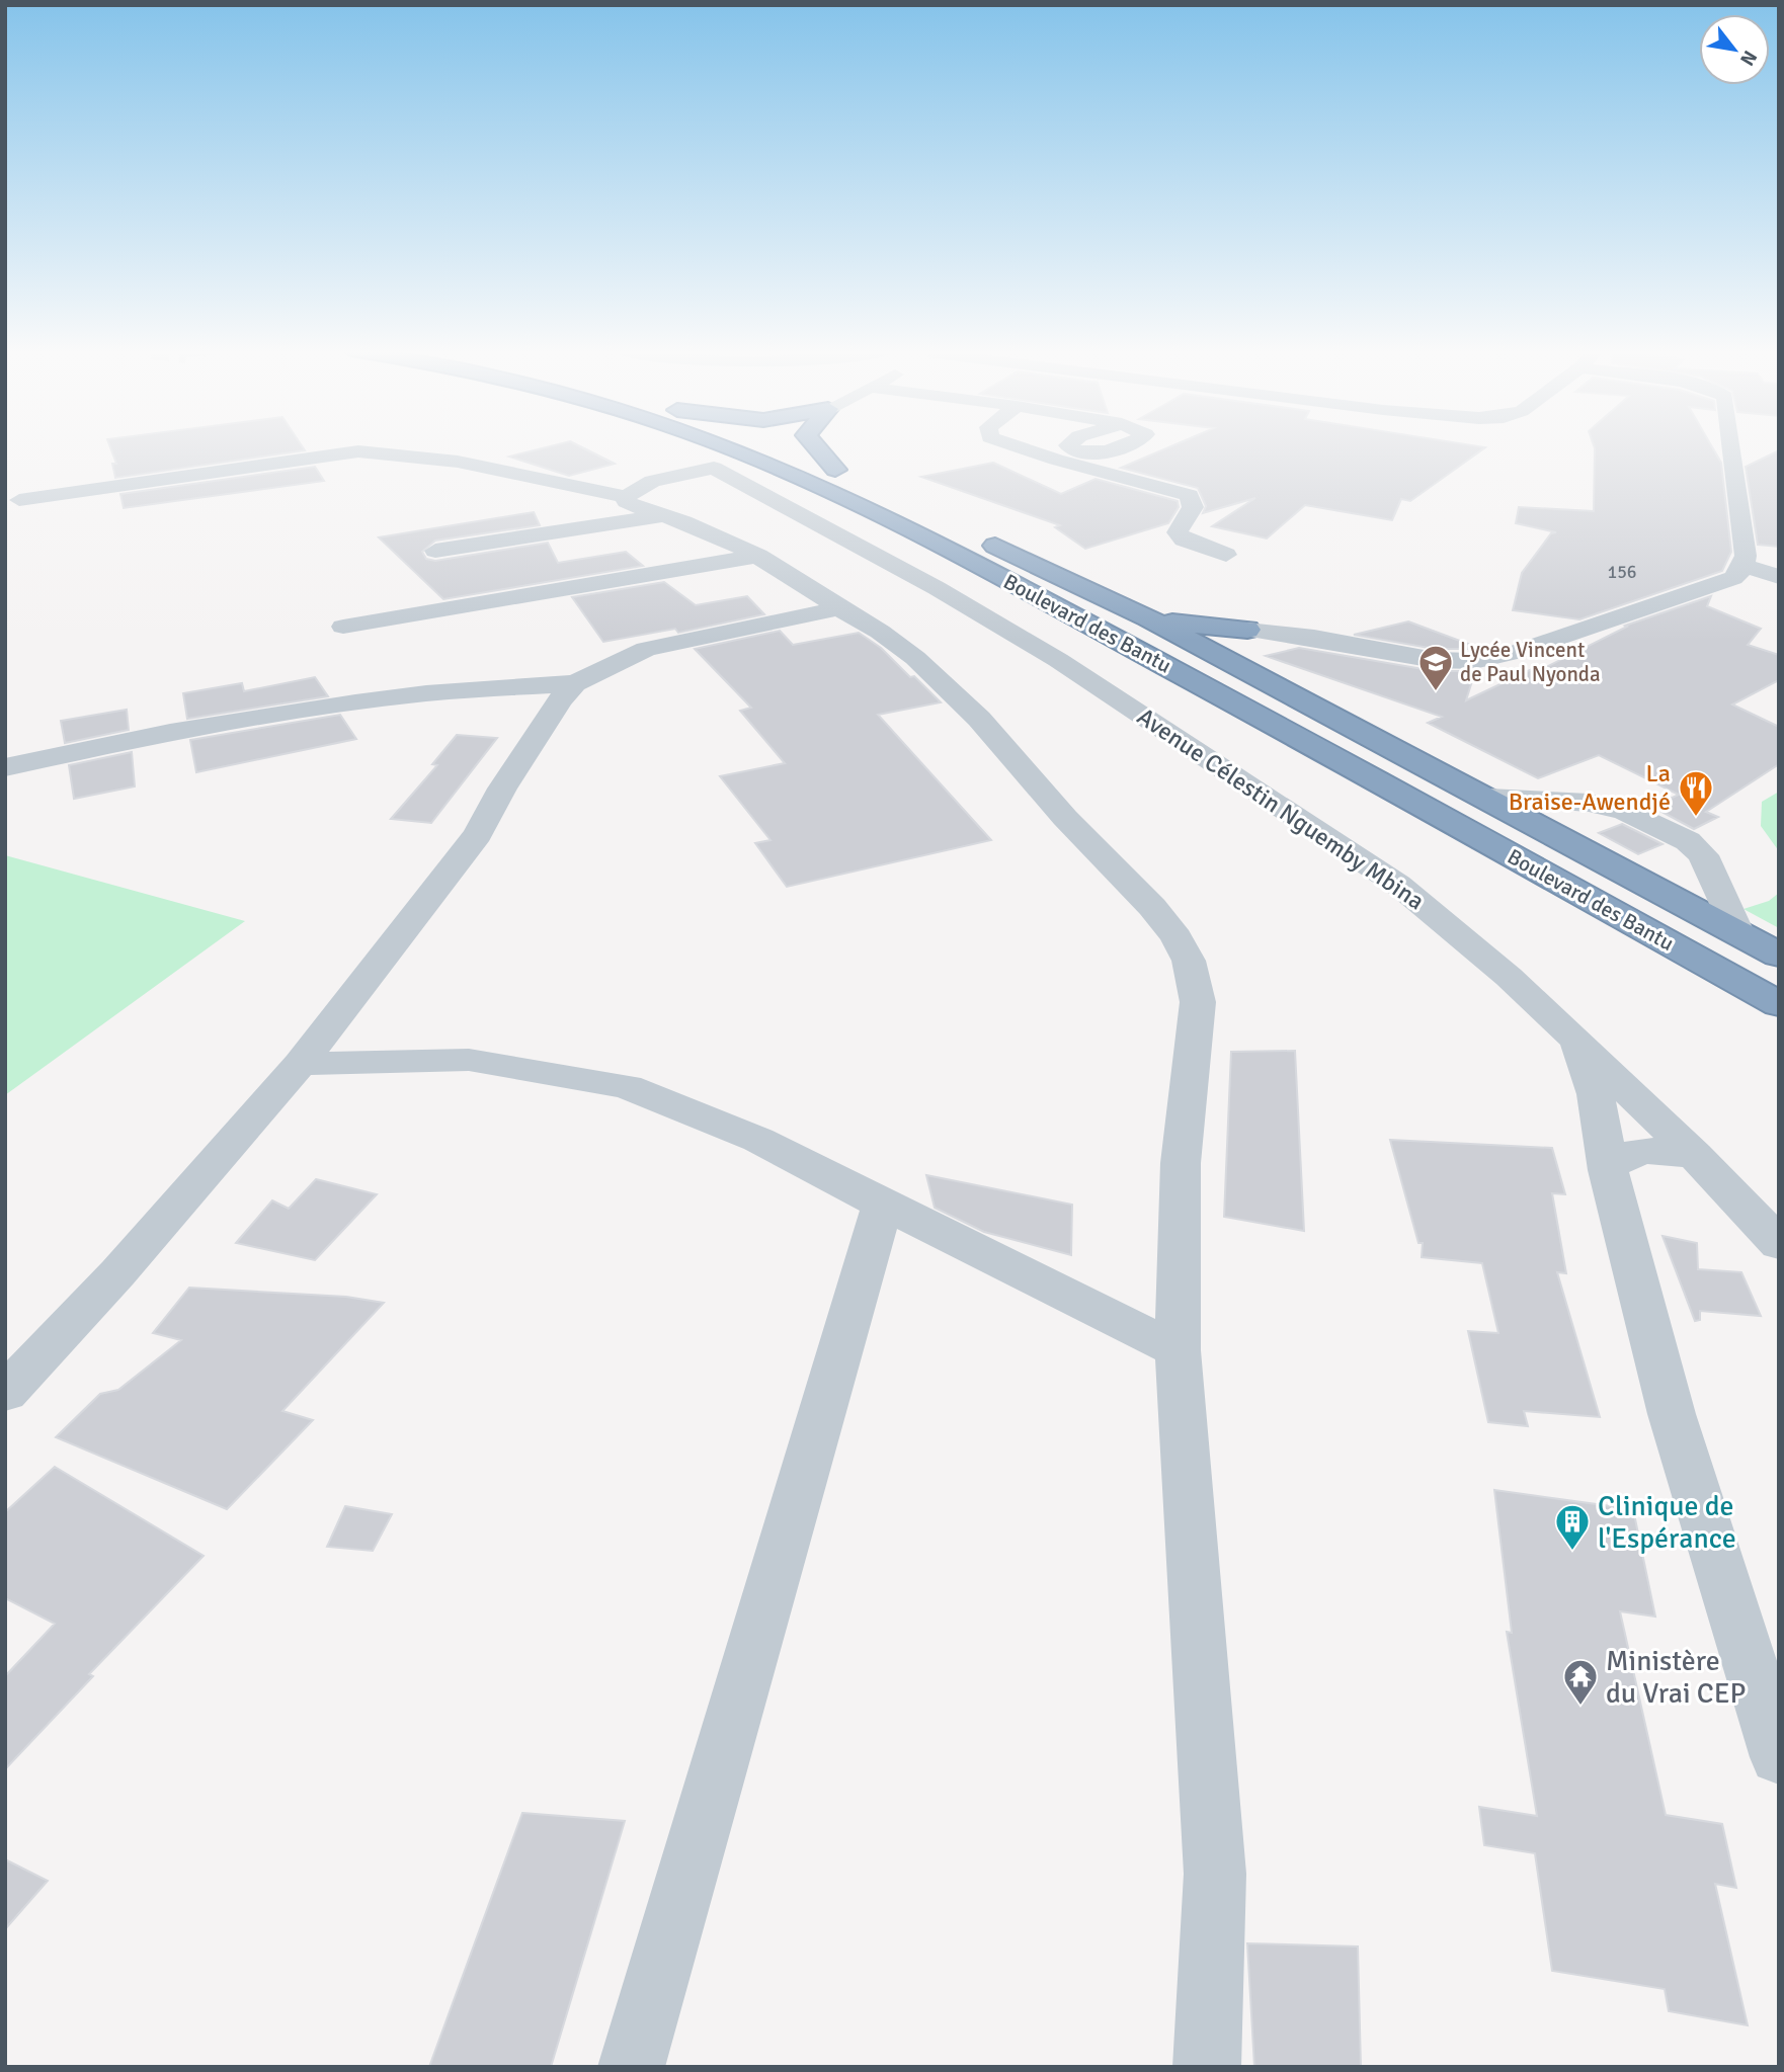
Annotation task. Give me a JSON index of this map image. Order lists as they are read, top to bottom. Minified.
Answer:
{"streets":{"highway":["Boulevard des Bantu"],"street":["Avenue Célestin Nguemby Mbina"]},"places":{"school or university":["Lycée Vincent de Paul Nyonda"],"restaurant":["La Braise-Awendjé"],"building":["Clinique de l'Espérance"],"temple":["Ministère du Vrai CEP"]},"house_numbers":["156"],"north":"bottom right"}
